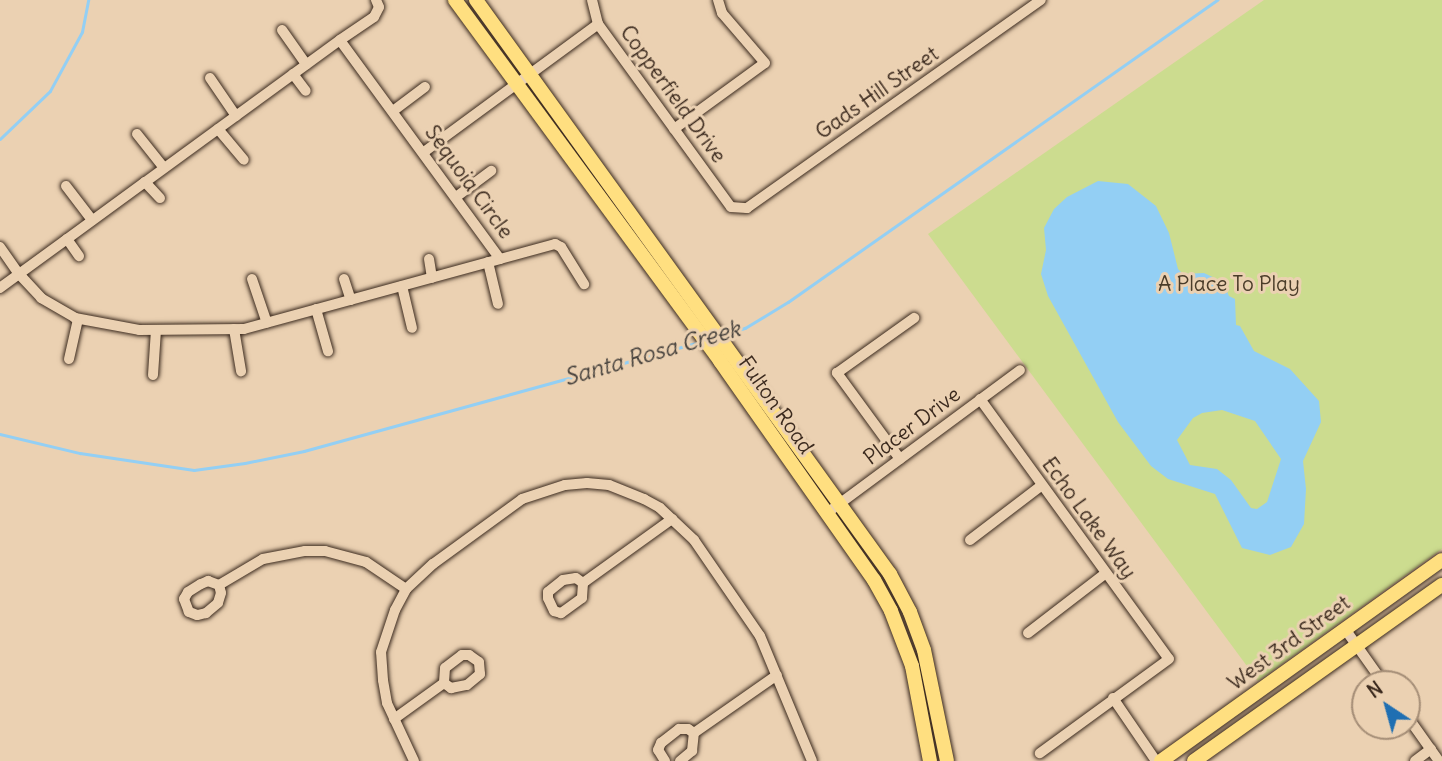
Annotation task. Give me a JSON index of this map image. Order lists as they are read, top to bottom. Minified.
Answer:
{"streets":{"main road":["Fulton Road","West 3rd Street"],"street":["Gads Hill Street","Copperfield Drive","Sequoia Circle","Placer Drive","Echo Lake Way"]},"crossings":[["Gads Hill Street","Copperfield Drive"],["Fulton Road","Placer Drive"],["Placer Drive","Echo Lake Way"]],"water":["Santa Rosa Creek"],"parks":["A Place To Play"],"north":"top left"}
